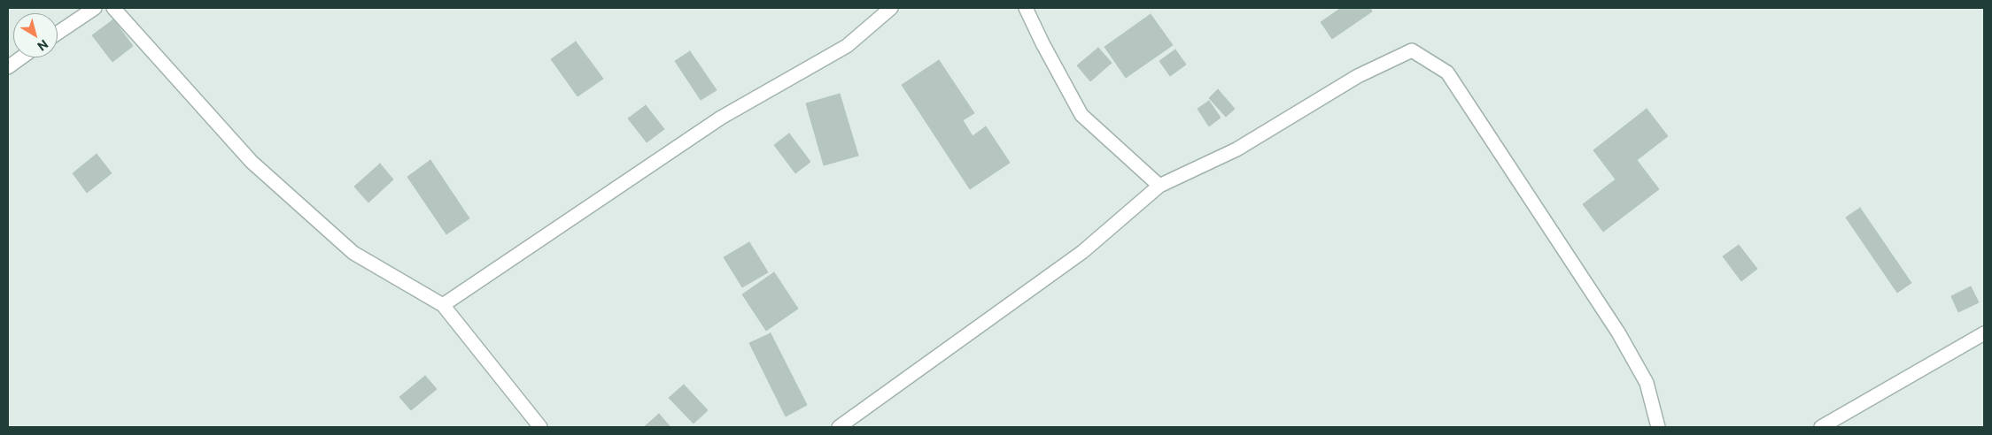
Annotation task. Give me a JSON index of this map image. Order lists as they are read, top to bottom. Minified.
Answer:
{"north":"bottom right"}
